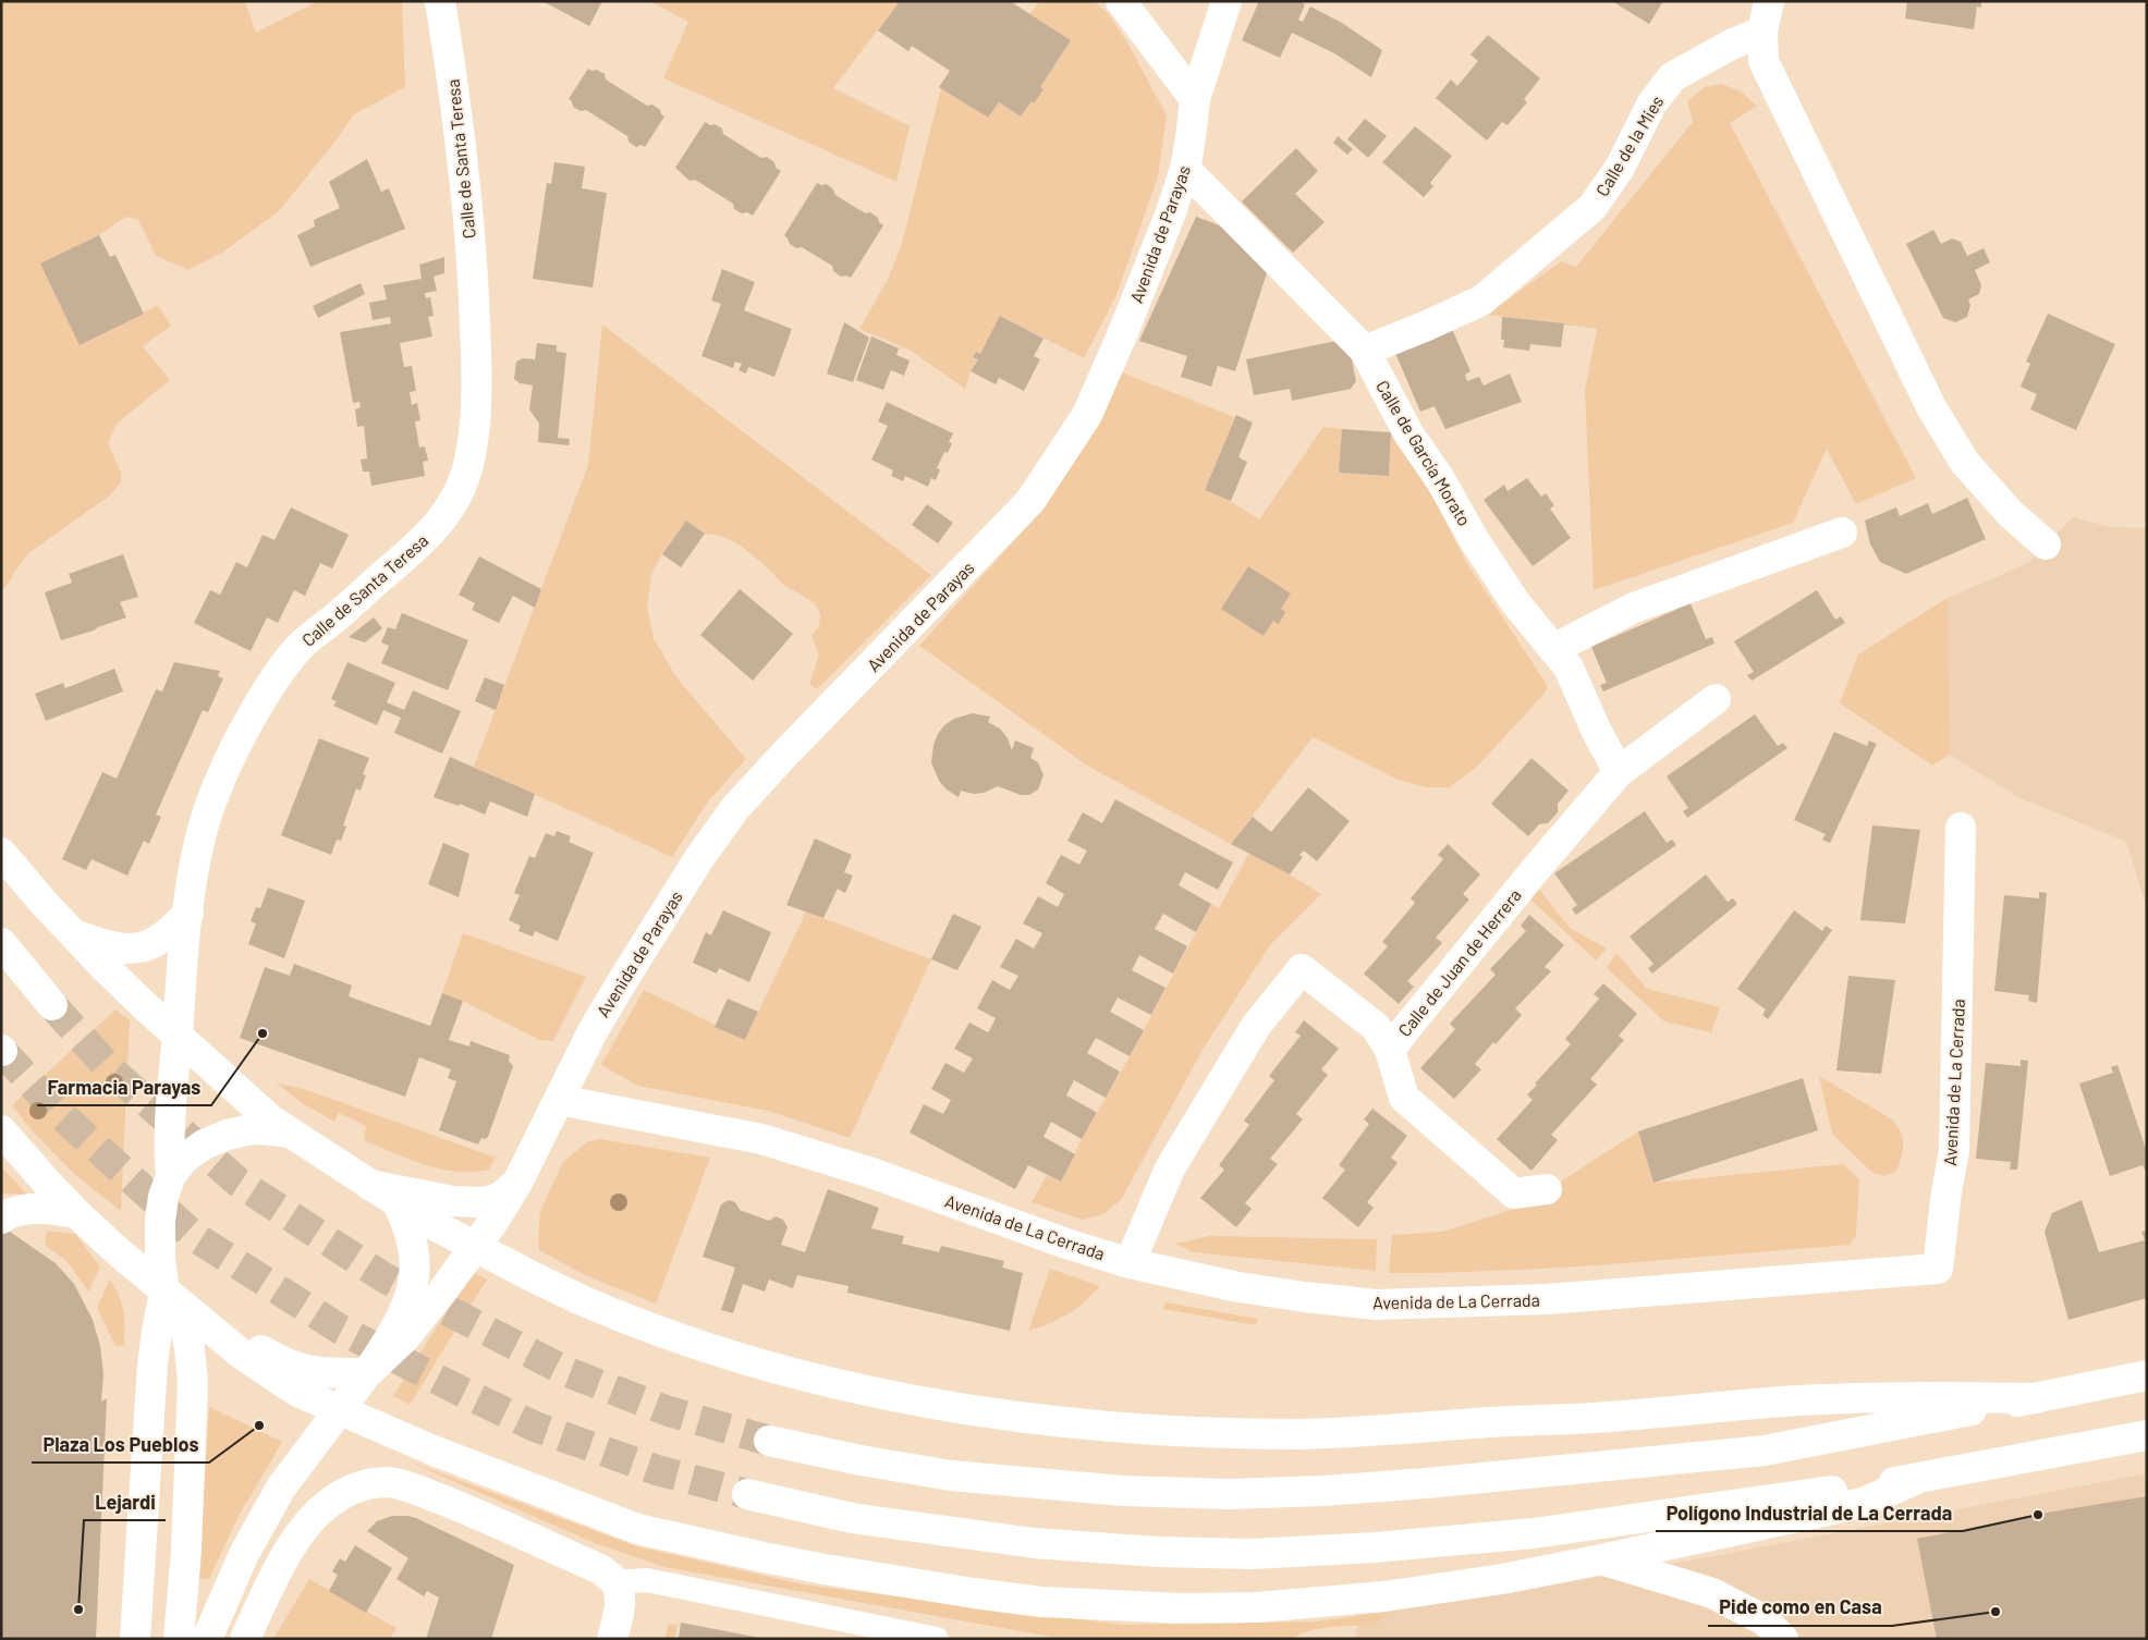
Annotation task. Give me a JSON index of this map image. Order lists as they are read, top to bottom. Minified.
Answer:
{"streets":{"main road":["Calle de la Mies","Calle de Santa Teresa","Avenida de Parayas","Calle de García Morato","Calle de Juan de Herrera","Avenida de La Cerrada"]},"crossings":[["Calle de la Mies","Calle de García Morato"],["Avenida de Parayas","Calle de García Morato"],["Avenida de Parayas","Avenida de La Cerrada"],["Calle de García Morato","Calle de Juan de Herrera"],["Calle de Juan de Herrera","Avenida de La Cerrada"]],"places":["Farmacia Parayas","Plaza Los Pueblos","Polígono Industrial de La Cerrada","Lejardi","Pide como en Casa"]}
